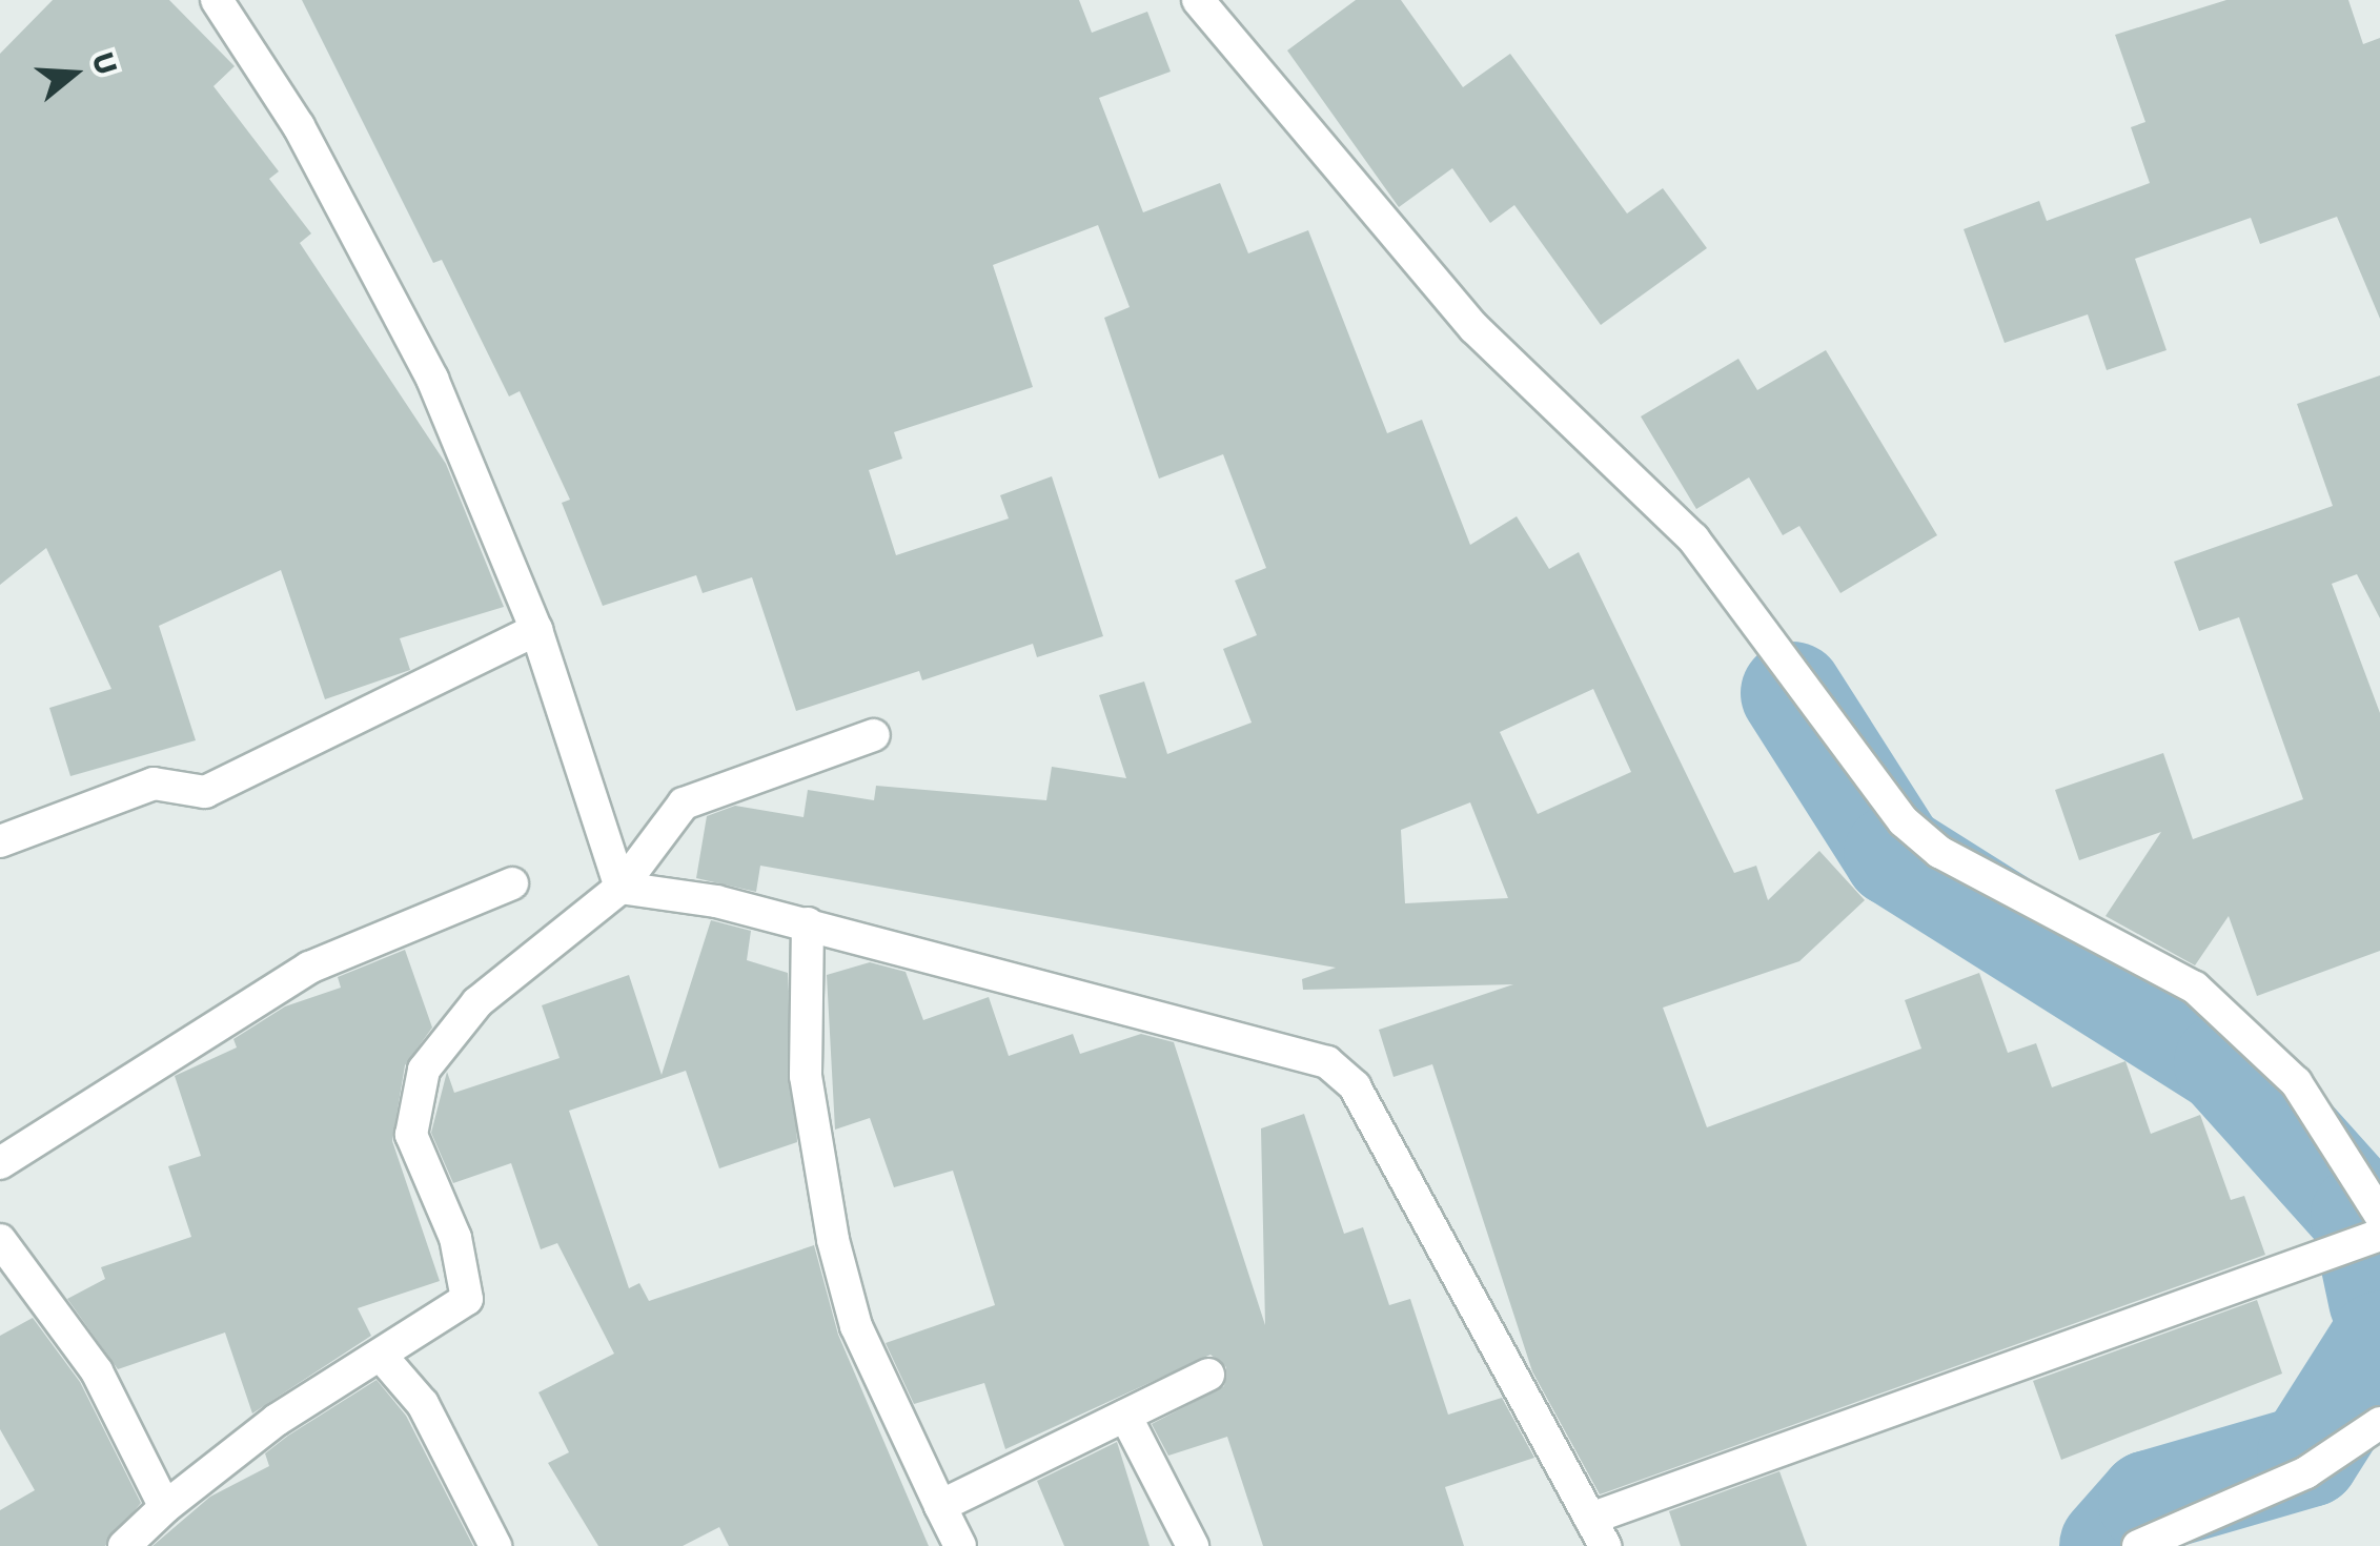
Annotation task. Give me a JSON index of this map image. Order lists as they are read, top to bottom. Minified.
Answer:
{"north":"right"}
